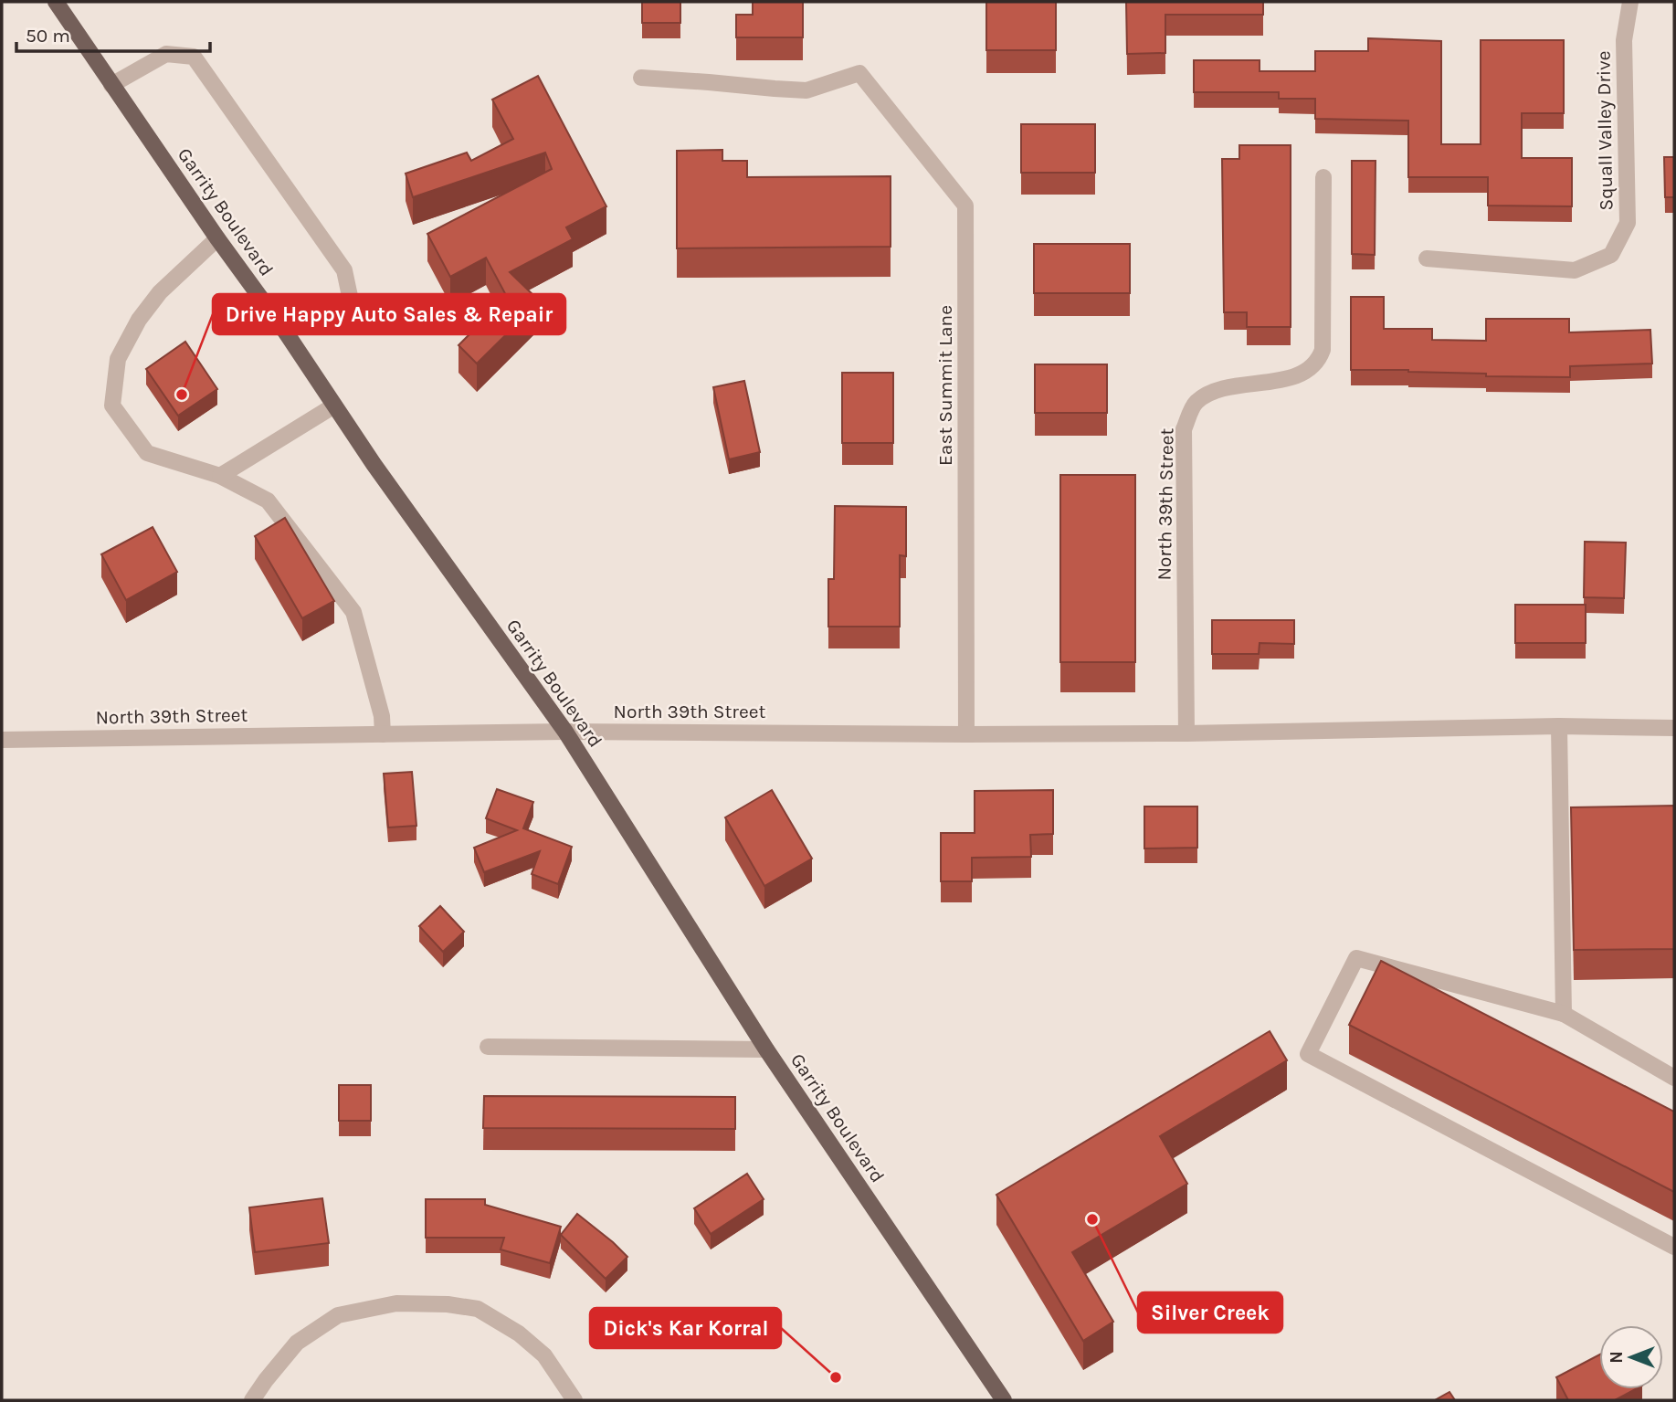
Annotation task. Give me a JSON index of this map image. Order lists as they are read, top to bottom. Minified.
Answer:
{"streets":{"main road":["Garrity Boulevard"],"street":["Squall Valley Drive","East Summit Lane","North 39th Street"]},"crossings":[["Garrity Boulevard","North 39th Street"],["East Summit Lane","North 39th Street"]],"places":["Drive Happy Auto Sales & Repair","Silver Creek","Dick's Kar Korral"],"scale_bar":"50 m","north":"left"}
